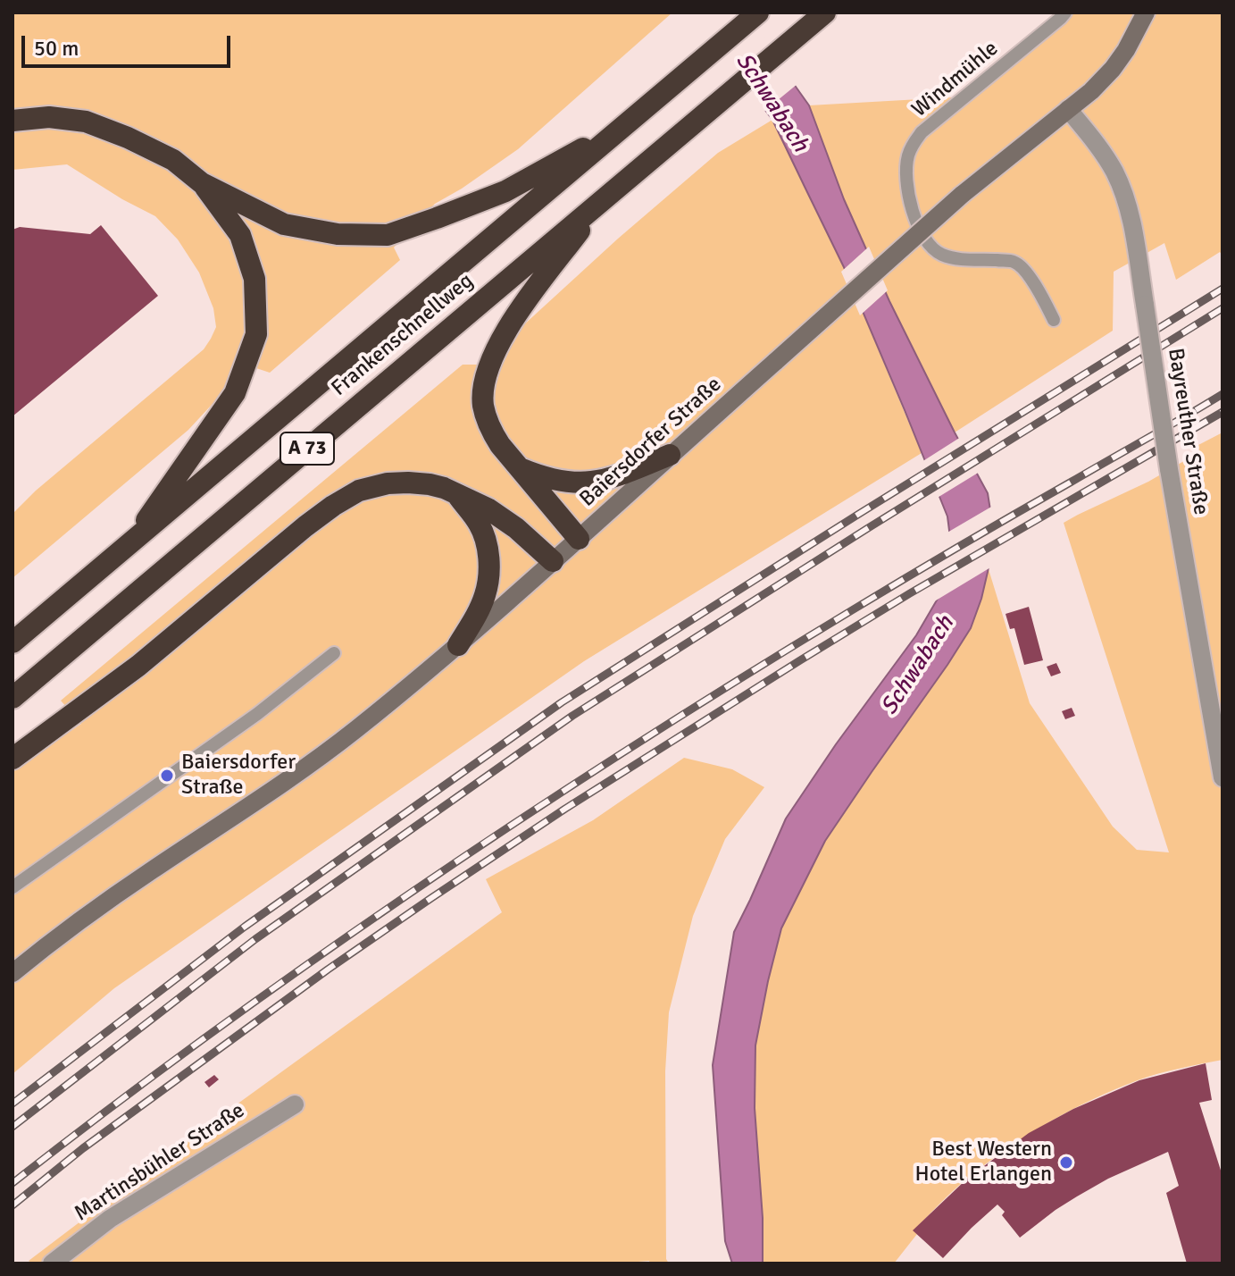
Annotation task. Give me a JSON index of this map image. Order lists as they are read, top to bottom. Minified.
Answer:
{"streets":{"highway":["Frankenschnellweg","A 73"],"main road":["Baiersdorfer Straße"],"street":["Bayreuther Straße","Martinsbühler Straße"],"lane":["Windmühle"]},"crossings":[["Bayreuther Straße","Baiersdorfer Straße"]],"water":["Schwabach"],"places":["Baiersdorfer Straße","Best Western Hotel Erlangen"],"scale_bar":"50 m"}
